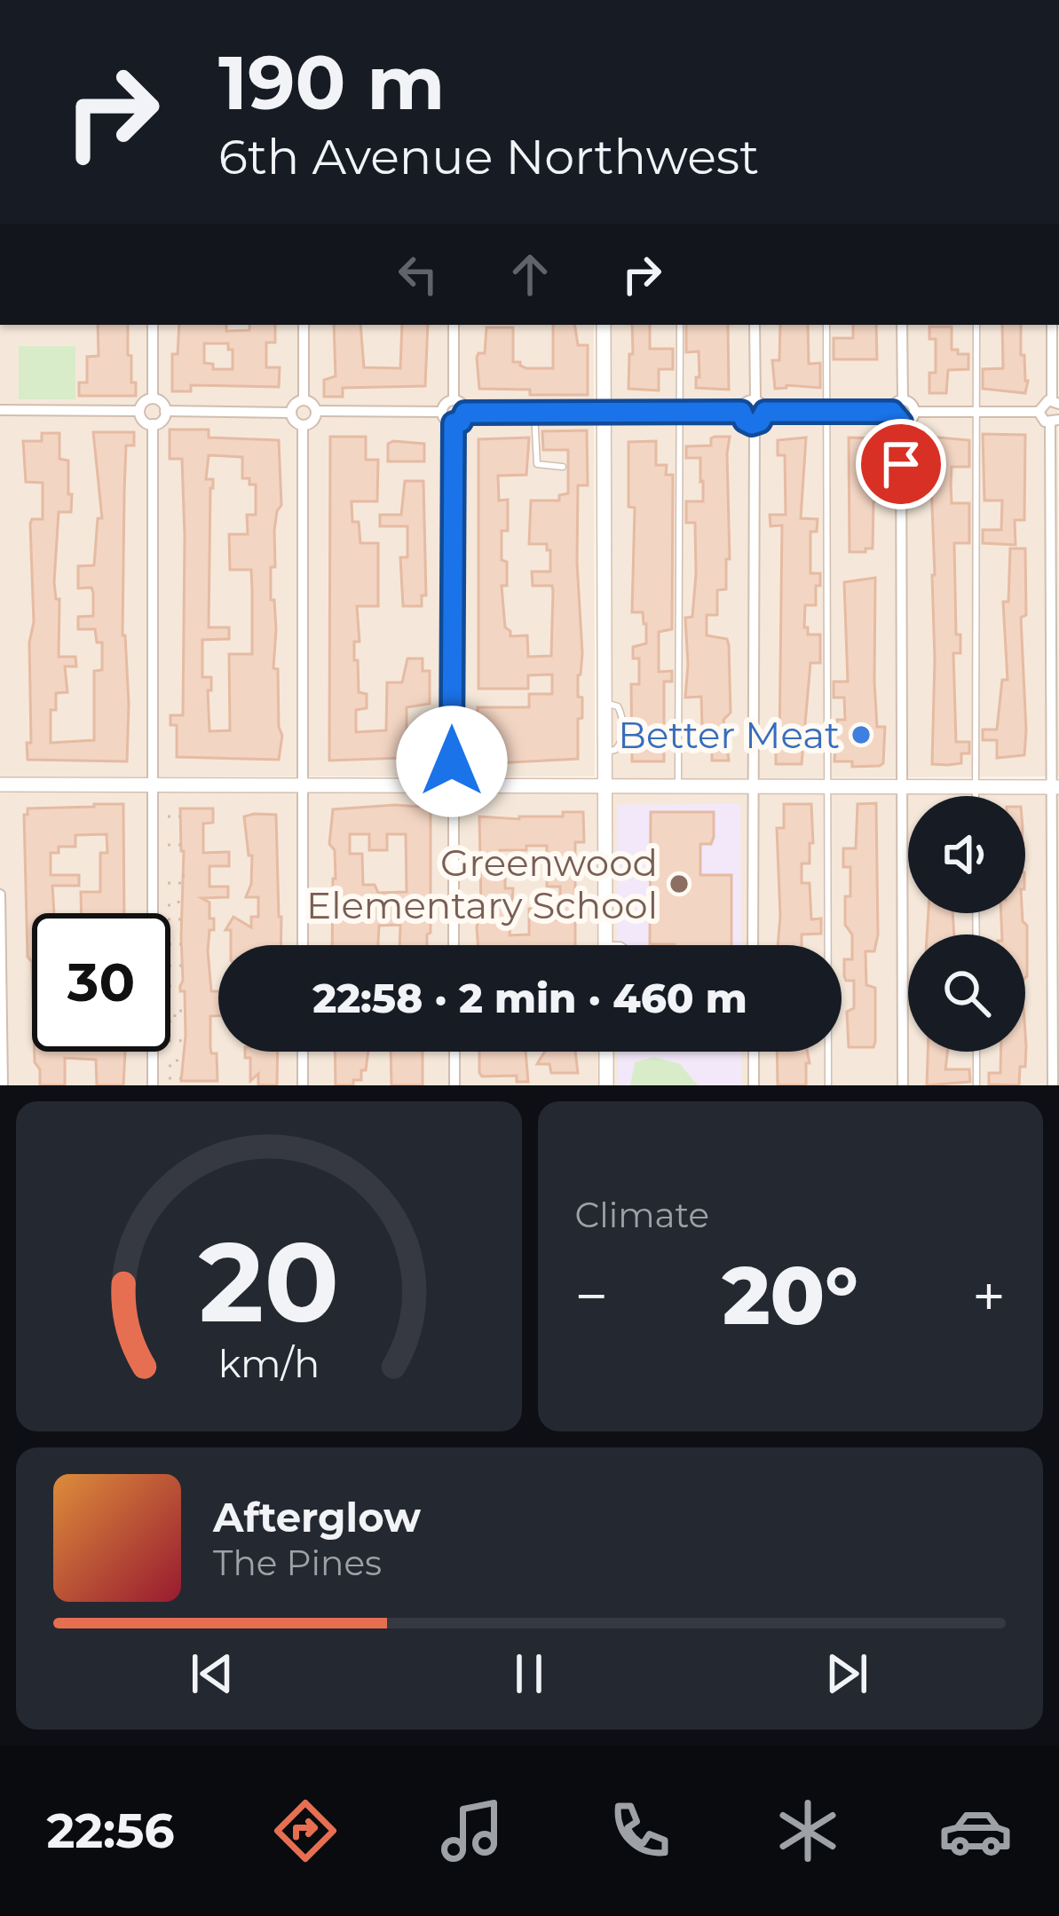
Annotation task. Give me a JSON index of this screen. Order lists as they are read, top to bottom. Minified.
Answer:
{"places":["Better Meat","Greenwood Elementary School"],"page":{"turn":["190 m","6th Avenue Northwest"],"limit":"30","trip":"22:58 · 2 min · 460 m","tile":"Climate","heat":["−","20°","+"],"song":["Afterglow","The Pines"],"tabs":"22:56","gauge":["20","km/h"]}}
